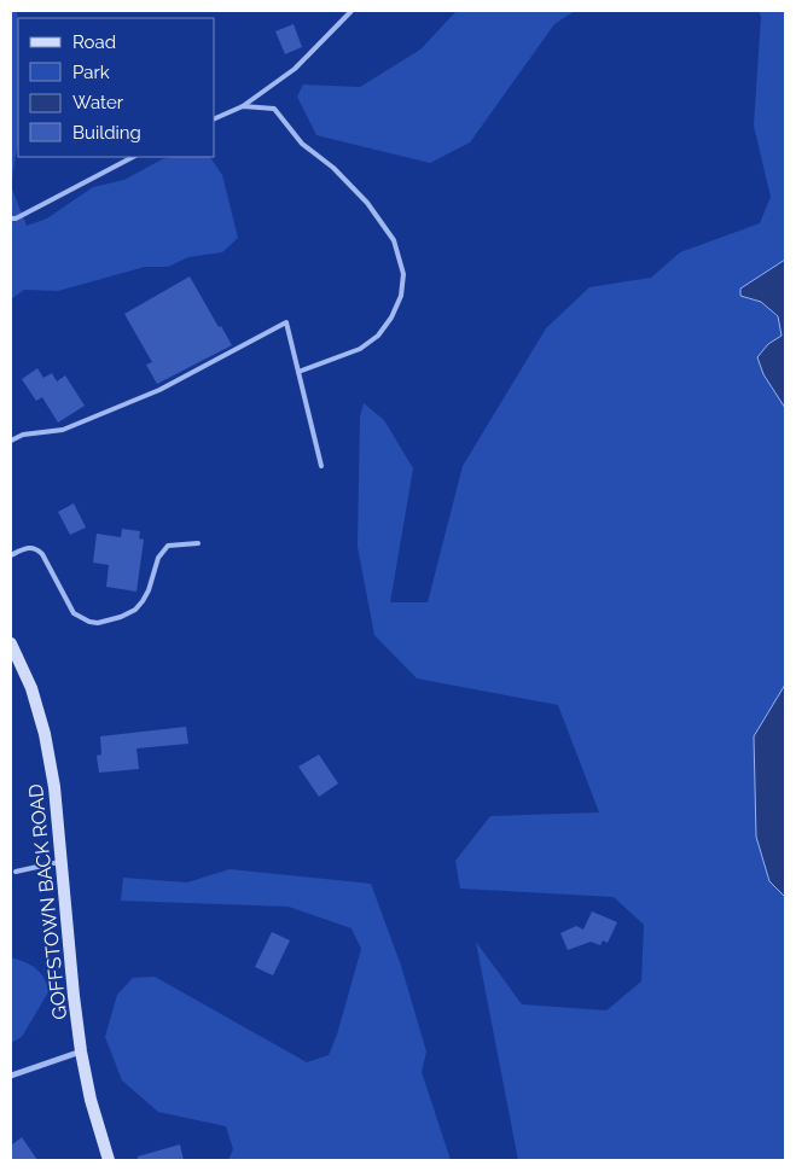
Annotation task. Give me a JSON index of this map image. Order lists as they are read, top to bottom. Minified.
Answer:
{"streets":{"main road":["GOFFSTOWN BACK ROAD"]},"legend":["Road","Park","Water","Building"]}
